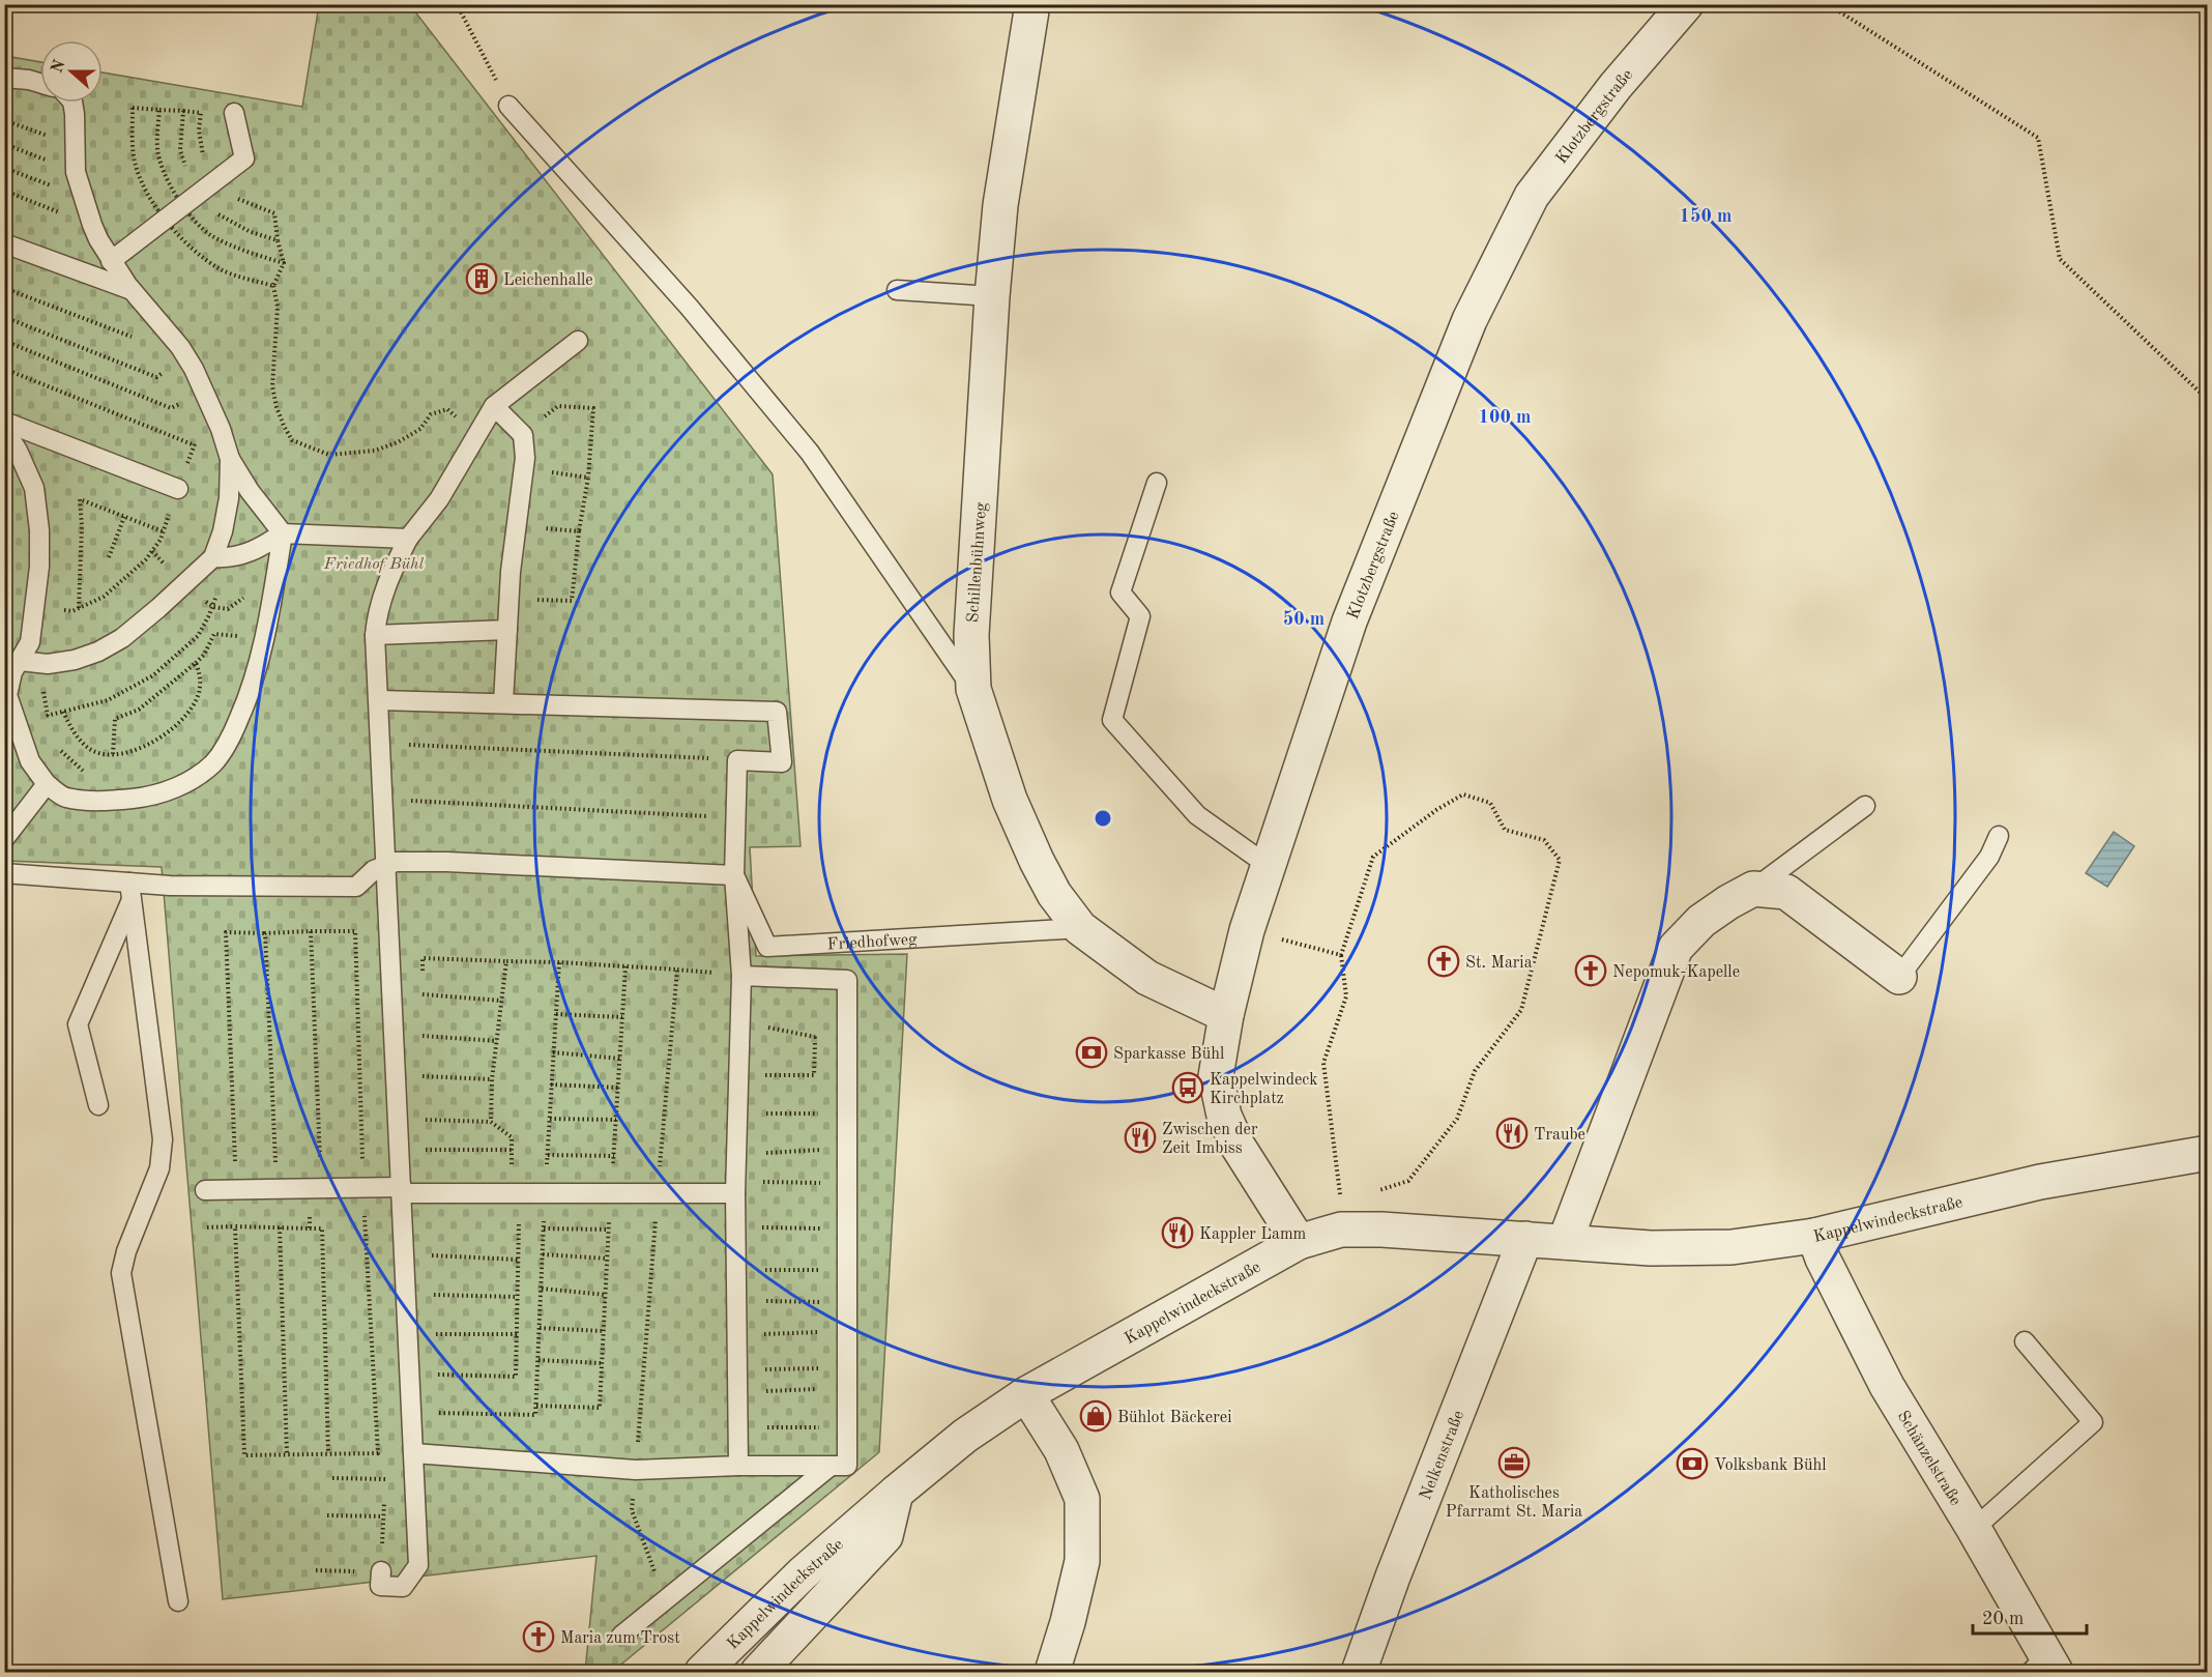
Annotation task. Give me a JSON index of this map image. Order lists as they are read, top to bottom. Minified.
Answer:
{"streets":{"street":["Klotzbergstraße","Schillenbühnweg","Kappelwindeckstraße","Nelkenstraße","Schänzelstraße"],"lane":["Friedhofweg"]},"crossings":[["Klotzbergstraße","Schillenbühnweg"],["Klotzbergstraße","Kappelwindeckstraße"],["Schillenbühnweg","Friedhofweg"],["Kappelwindeckstraße","Nelkenstraße"],["Kappelwindeckstraße","Schänzelstraße"]],"parks":["Friedhof Bühl"],"places":{"building":["Leichenhalle"],"church":["St. Maria","Nepomuk-Kapelle","Maria zum Trost"],"bank":["Sparkasse Bühl","Volksbank Bühl"],"bus stop":["Kappelwindeck Kirchplatz"],"restaurant":["Traube","Zwischen der Zeit Imbiss","Kappler Lamm"],"shop":["Bühlot Bäckerei"],"office":["Katholisches Pfarramt St. Maria"]},"scale_bar":"20 m","north":"left","rings":["150 m","100 m","50 m"]}
